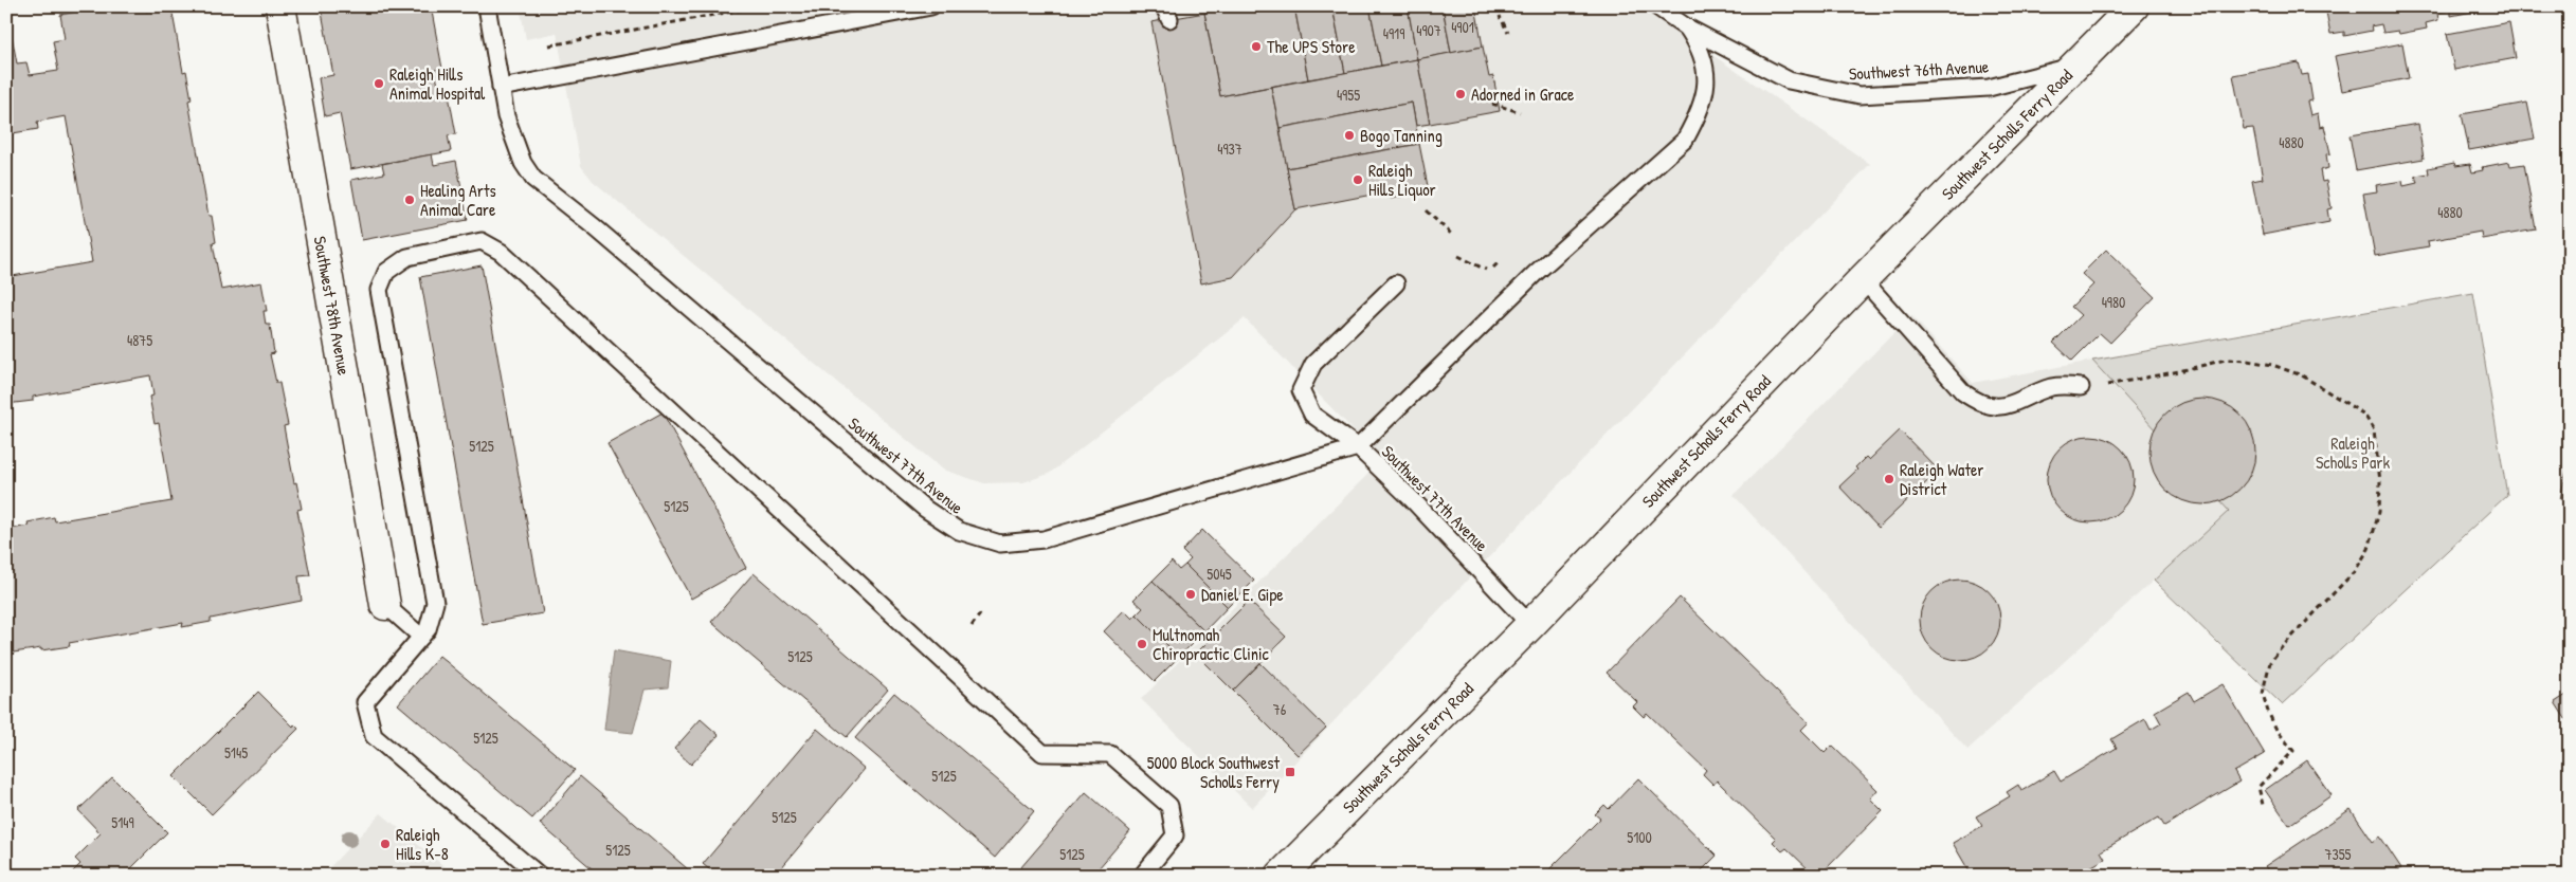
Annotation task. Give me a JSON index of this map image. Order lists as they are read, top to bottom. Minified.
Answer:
{"streets":{"main road":["Southwest Scholls Ferry Road","Southwest 78th Avenue"],"lane":["Southwest 76th Avenue","Southwest 77th Avenue"]},"crossings":[["Southwest 76th Avenue","Southwest Scholls Ferry Road"],["Southwest Scholls Ferry Road","Southwest 77th Avenue"]],"parks":["Raleigh Scholls Park"],"places":{"other":["The UPS Store","Raleigh Hills Animal Hospital","Adorned in Grace","Bogo Tanning","Raleigh Hills Liquor","Healing Arts Animal Care","Raleigh Water District","Daniel E. Gipe","Multnomah Chiropractic Clinic","Raleigh Hills K-8"],"transit":["5000 Block Southwest Scholls Ferry"]},"house_numbers":["4901","4907","4919","4955","4880","4937","4880","4980","4875","5125","5125","5045","5125","76","5125","5145","5125","5125","5149","5100","5125","5125","7355"]}
